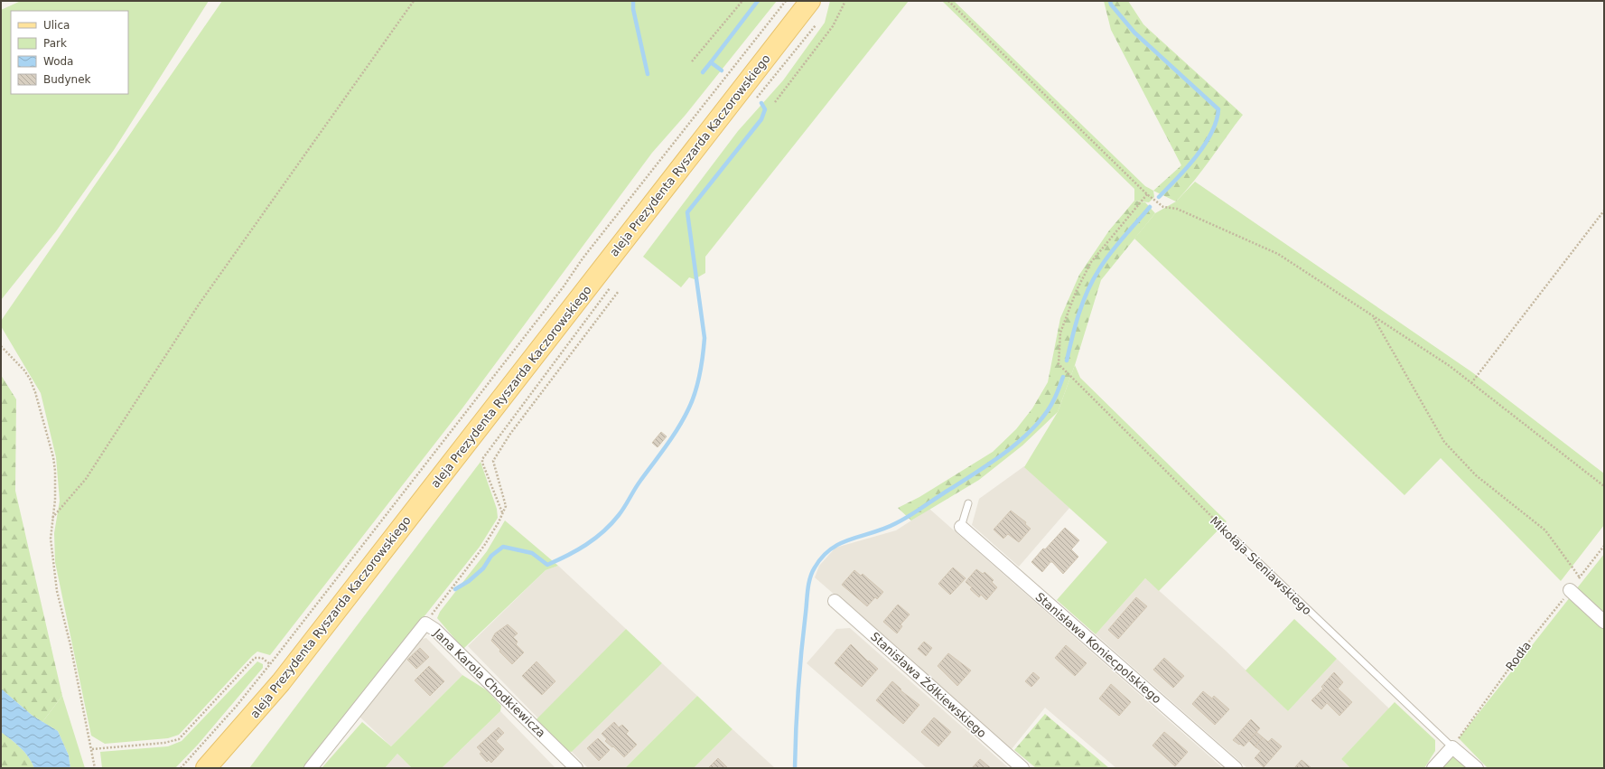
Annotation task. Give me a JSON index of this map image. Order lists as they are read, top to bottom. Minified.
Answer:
{"streets":{"main road":["aleja Prezydenta Ryszarda Kaczorowskiego"],"street":["Stanisława Koniecpolskiego","Jana Karola Chodkiewicza","Stanisława Żółkiewskiego"],"lane":["Mikołaja Sieniawskiego"],"path":["Rodła"]},"crossings":[["Mikołaja Sieniawskiego","Rodła"]],"legend":["Ulica","Park","Woda","Budynek"]}
